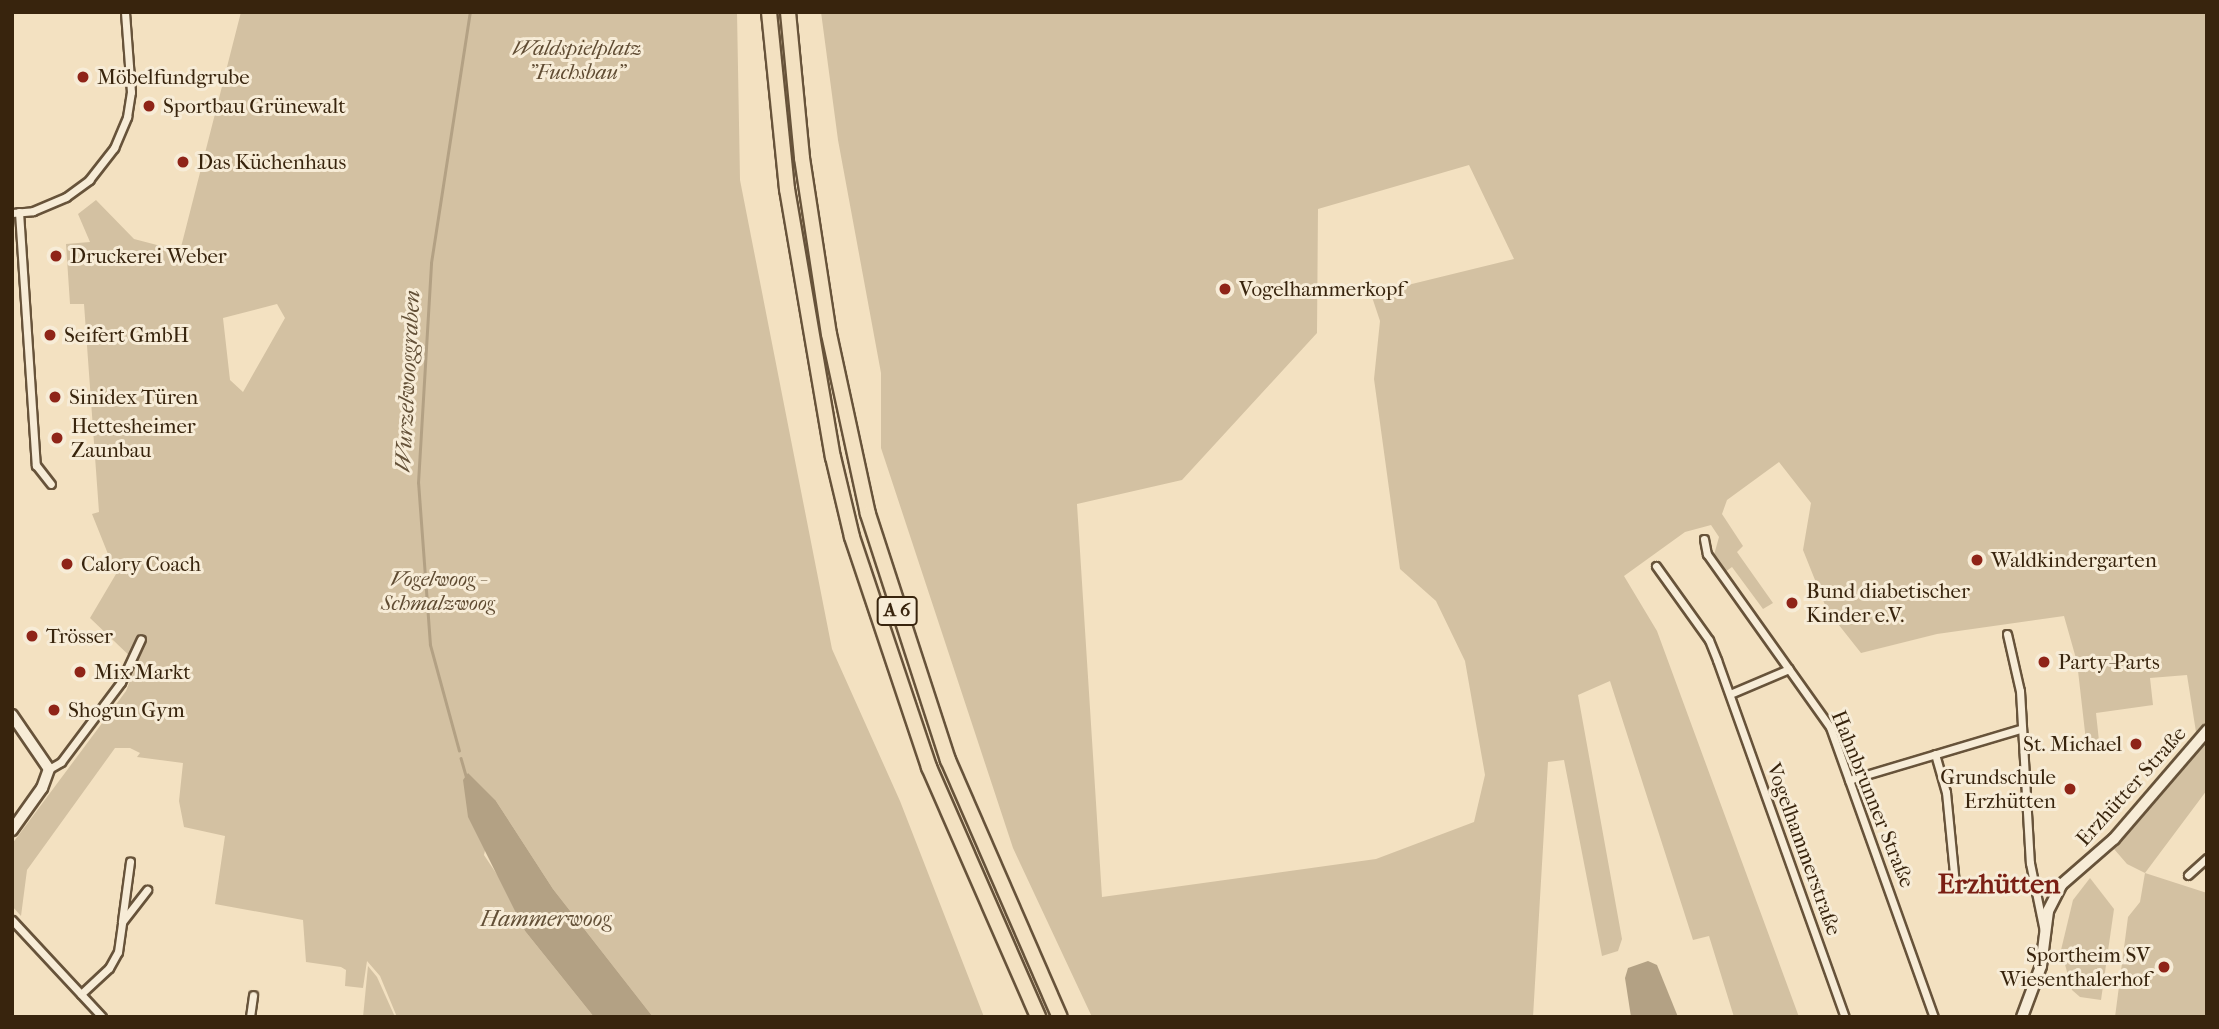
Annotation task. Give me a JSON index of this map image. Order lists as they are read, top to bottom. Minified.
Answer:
{"streets":{"highway":["A 6"],"street":["Erzhütter Straße","Hahnbrunner Straße","Vogelhammerstraße"]},"districts":["Erzhütten"],"water":["Wurzelwooggraben","Hammerwoog"],"parks":["Waldspielplatz \"Fuchsbau\"","Vogelwoog - Schmalzwoog"],"places":["Möbelfundgrube","Sportbau Grünewalt","Das Küchenhaus","Druckerei Weber","Vogelhammerkopf","Seifert GmbH","Sinidex Türen","Hettesheimer Zaunbau","Waldkindergarten","Calory Coach","Bund diabetischer Kinder e.V.","Trösser","Party-Parts","Mix Markt","Shogun Gym","St. Michael","Grundschule Erzhütten","Sportheim SV Wiesenthalerhof"]}
